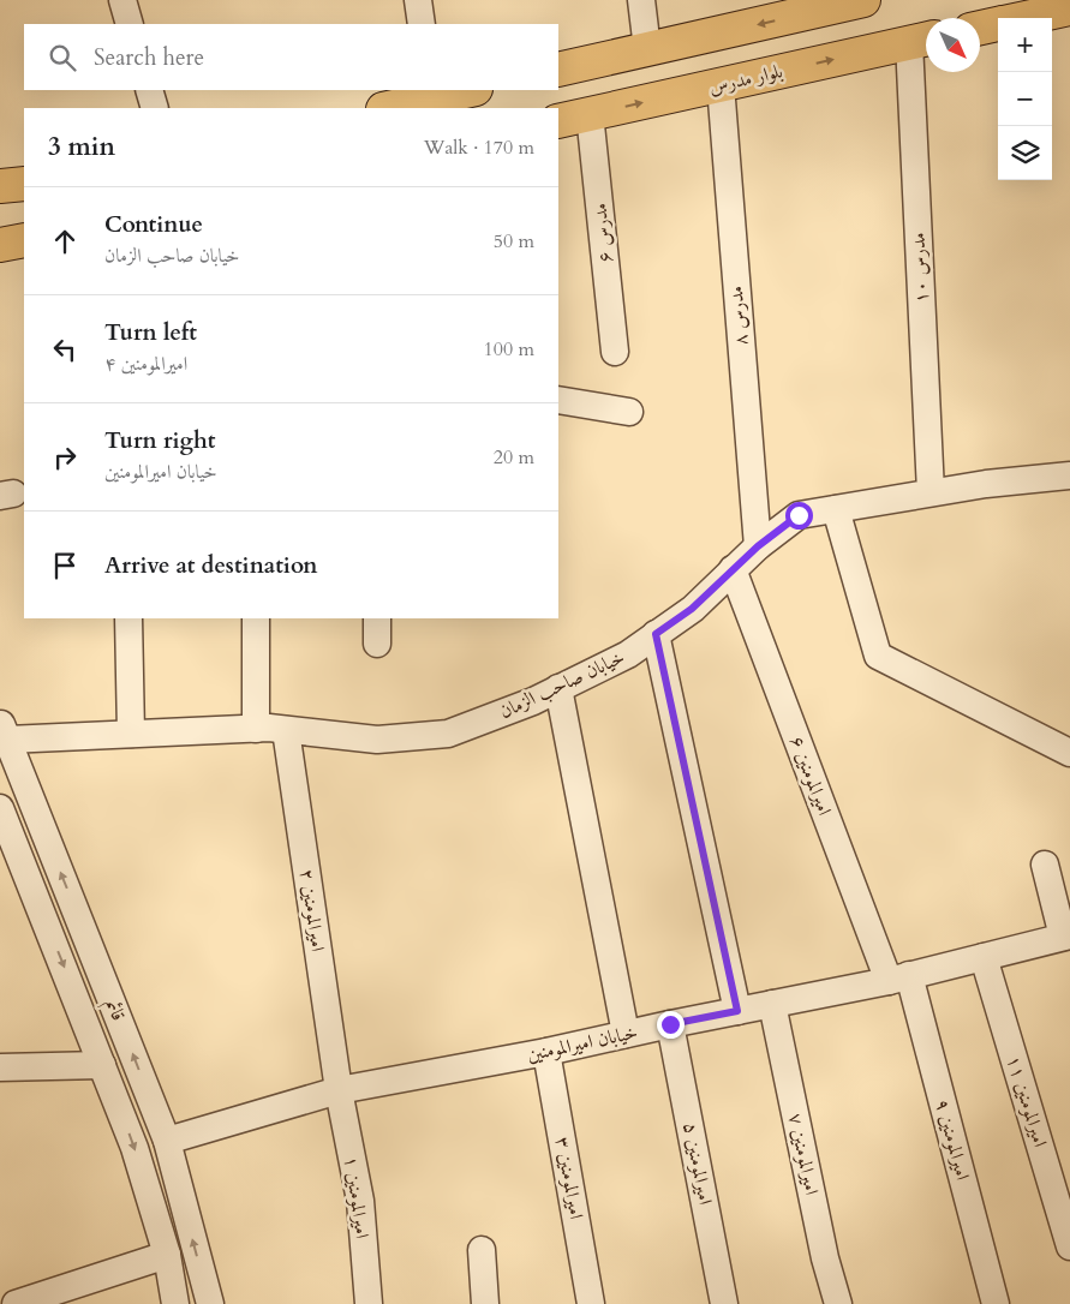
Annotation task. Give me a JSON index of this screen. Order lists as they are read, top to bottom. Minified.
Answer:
{"streets":{"main road":["بلوار مدرس"],"street":["مدرس ۶","مدرس ۱۰","مدرس ۸","خیابان صاحب الزمان","امیرالمومنین ۶","امیرالمومنین ۲","قائم","خیابان امیرالمومنین","امیرالمومنین ۱۱","امیرالمومنین ۹","امیرالمومنین ۷","امیرالمومنین ۵","امیرالمومنین ۳","امیرالمومنین ۱"]},"crossings":[["بلوار مدرس","مدرس ۶"],["بلوار مدرس","مدرس ۱۰"],["بلوار مدرس","مدرس ۸"],["مدرس ۱۰","خیابان صاحب الزمان"],["مدرس ۸","خیابان صاحب الزمان"],["خیابان صاحب الزمان","امیرالمومنین ۶"],["خیابان صاحب الزمان","امیرالمومنین ۲"],["خیابان صاحب الزمان","قائم"],["امیرالمومنین ۶","خیابان امیرالمومنین"],["امیرالمومنین ۶","امیرالمومنین ۹"],["امیرالمومنین ۲","خیابان امیرالمومنین"],["امیرالمومنین ۲","امیرالمومنین ۱"],["قائم","خیابان امیرالمومنین"],["خیابان امیرالمومنین","امیرالمومنین ۱۱"],["خیابان امیرالمومنین","امیرالمومنین ۹"],["خیابان امیرالمومنین","امیرالمومنین ۷"],["خیابان امیرالمومنین","امیرالمومنین ۵"],["خیابان امیرالمومنین","امیرالمومنین ۳"],["خیابان امیرالمومنین","امیرالمومنین ۱"]],"north":"bottom right","page":{"map_buttons":["+","−"],"search":"Search here","heading":["3 min","Walk · 170 m"],"list":[["Continue","خیابان صاحب الزمان","50 m"],["Turn left","امیرالمومنین ۴","100 m"],["Turn right","خیابان امیرالمومنین","20 m"],"Arrive at destination"]}}
